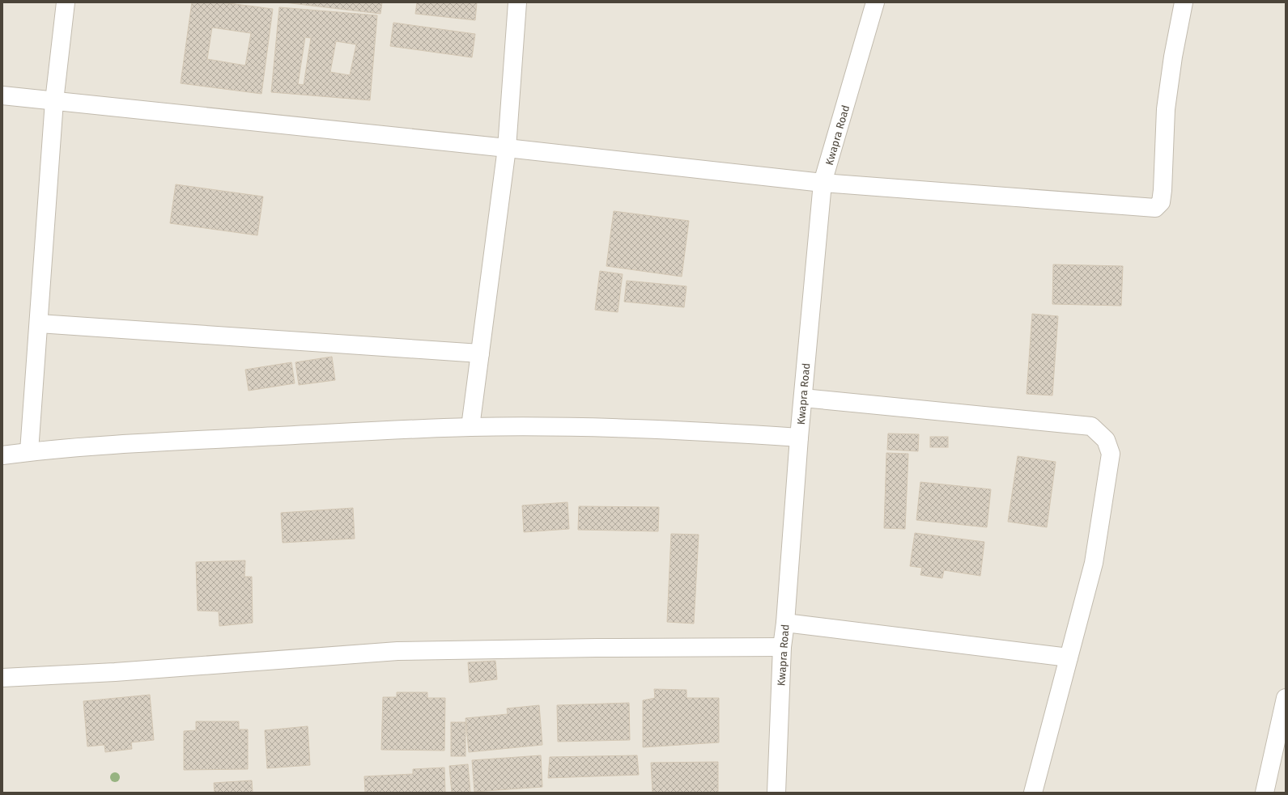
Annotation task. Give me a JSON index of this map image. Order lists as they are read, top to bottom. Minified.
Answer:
{"streets":{"street":["Kwapra Road"]}}
